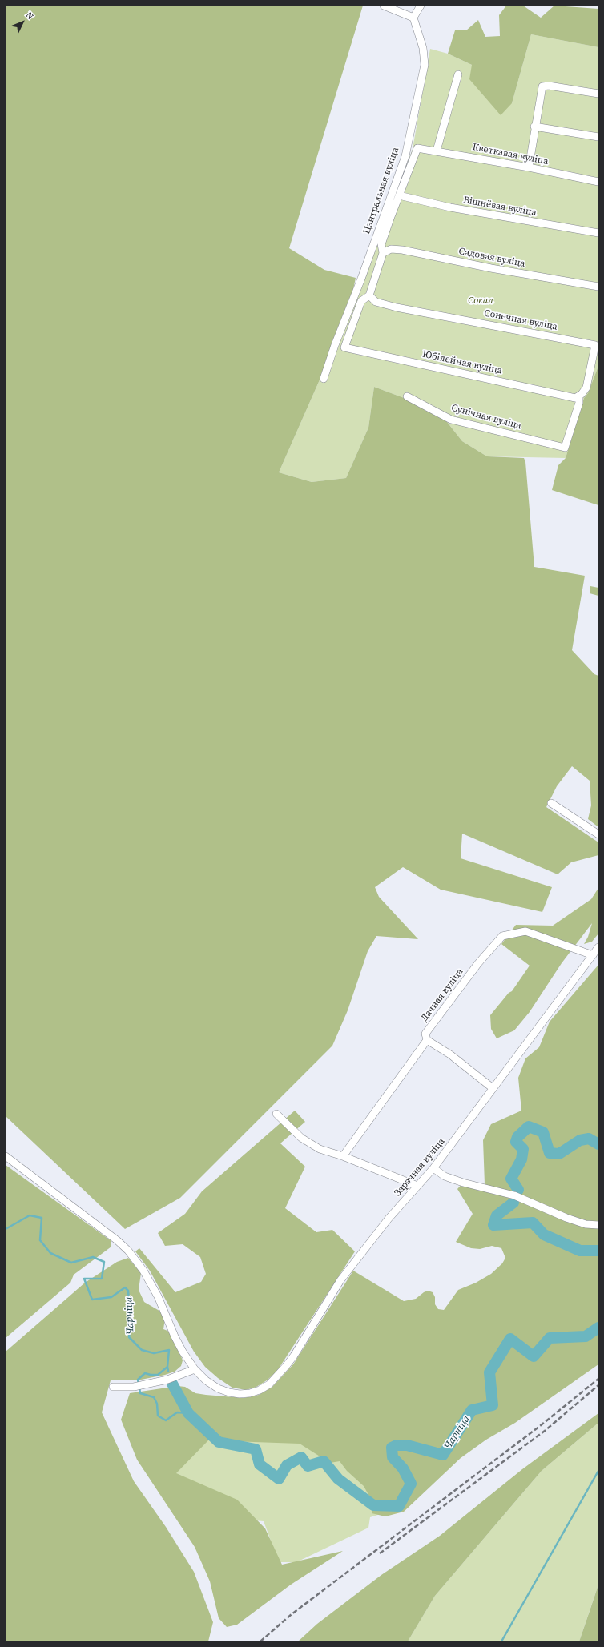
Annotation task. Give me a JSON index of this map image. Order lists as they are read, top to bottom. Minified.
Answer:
{"streets":{"street":["Кветкавая вуліца","Цэнтральная вуліца","Вішнёвая вуліца","Садовая вуліца","Сонечная вуліца","Юбілейная вуліца","Сунічная вуліца","Дачная вуліца","Зарэчная вуліца"]},"crossings":[["Кветкавая вуліца","Вішнёвая вуліца"],["Сонечная вуліца","Юбілейная вуліца"],["Сонечная вуліца","Сунічная вуліца"],["Юбілейная вуліца","Сунічная вуліца"],["Дачная вуліца","Зарэчная вуліца"]],"water":["Чарніца"],"parks":["Сокал"],"north":"top right"}
